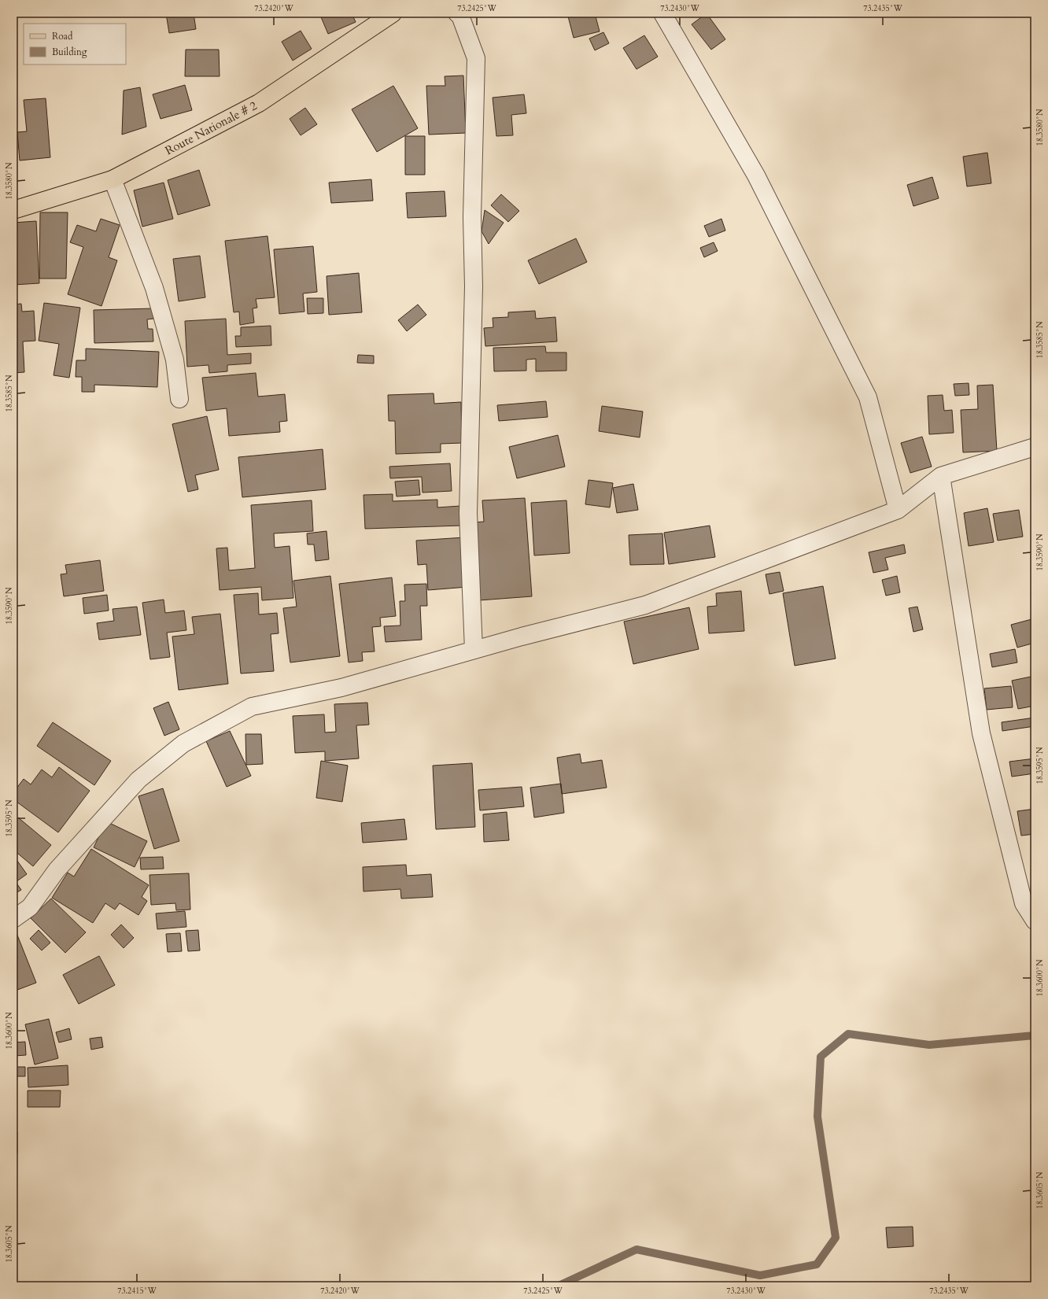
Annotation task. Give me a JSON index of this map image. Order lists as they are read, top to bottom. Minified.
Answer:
{"streets":{"main road":["Route Nationale # 2"]},"legend":["Road","Building"],"coordinates":["73.2420°W","73.2425°W","73.2430°W","73.2435°W","18.3580°N","18.3585°N","18.3590°N","18.3595°N","18.3600°N","18.3605°N","73.2415°W"]}
